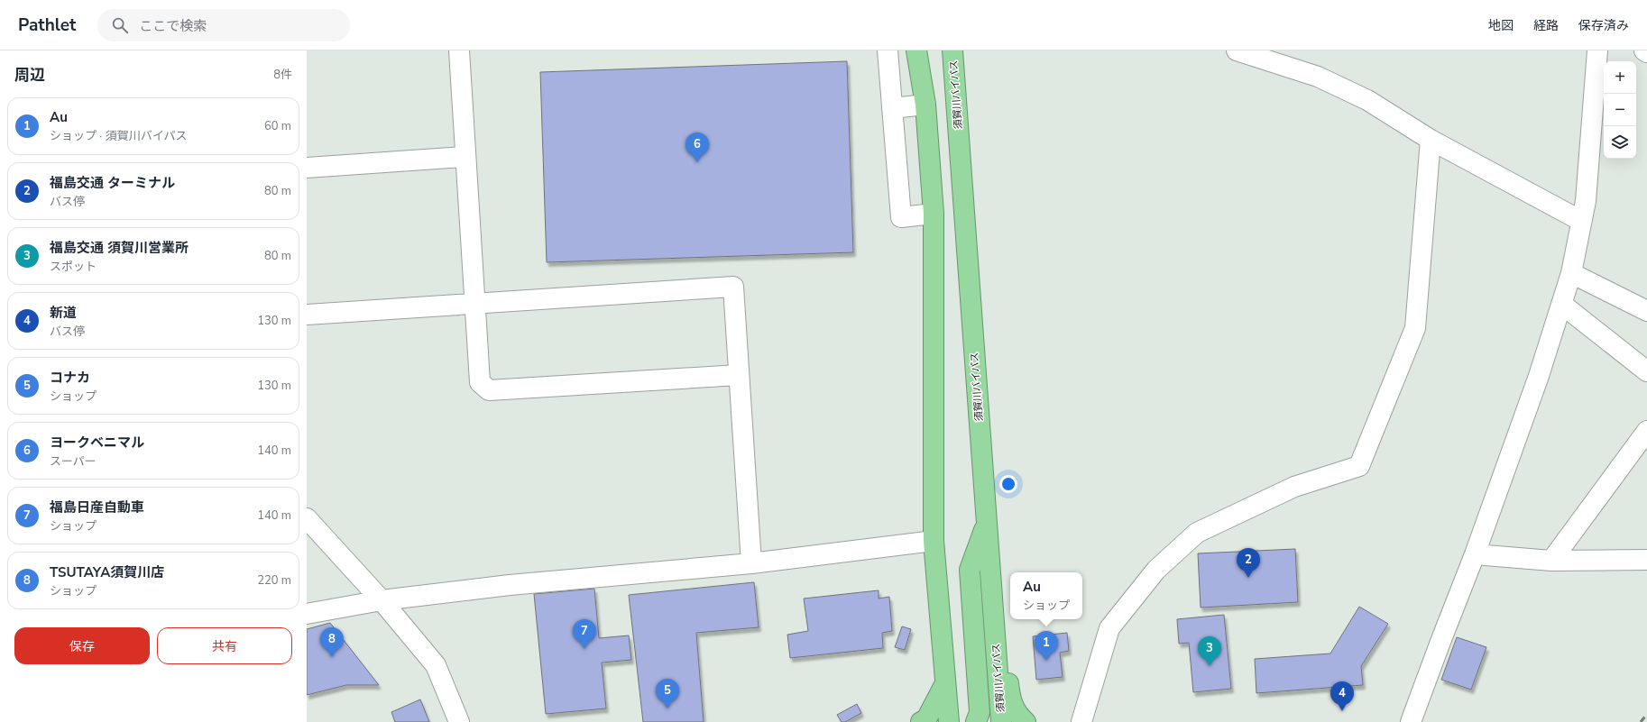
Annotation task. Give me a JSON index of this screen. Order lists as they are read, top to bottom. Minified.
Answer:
{"streets":{"highway":["須賀川バイパス"]},"page":{"header":"Pathlet","search":"ここで検索","nav":["地図","経路","保存済み"],"heading":["周辺","8件"],"map_buttons":["+","−"],"list":[{"mark":"1","name":"Au","note":"ショップ · 須賀川バイパス","value":"60 m"},{"mark":"2","name":"福島交通 ターミナル","note":"バス停","value":"80 m"},{"mark":"3","name":"福島交通 須賀川営業所","note":"スポット","value":"80 m"},{"mark":"4","name":"新道","note":"バス停","value":"130 m"},{"mark":"5","name":"コナカ","note":"ショップ","value":"130 m"},{"mark":"6","name":"ヨークベニマル","note":"スーパー","value":"140 m"},{"mark":"7","name":"福島日産自動車","note":"ショップ","value":"140 m"},{"mark":"8","name":"TSUTAYA須賀川店","note":"ショップ","value":"220 m"}],"pins":["6","2","7","8","1","3","5","4"],"popup":["Au","ショップ"],"buttons":["保存","共有"]}}
